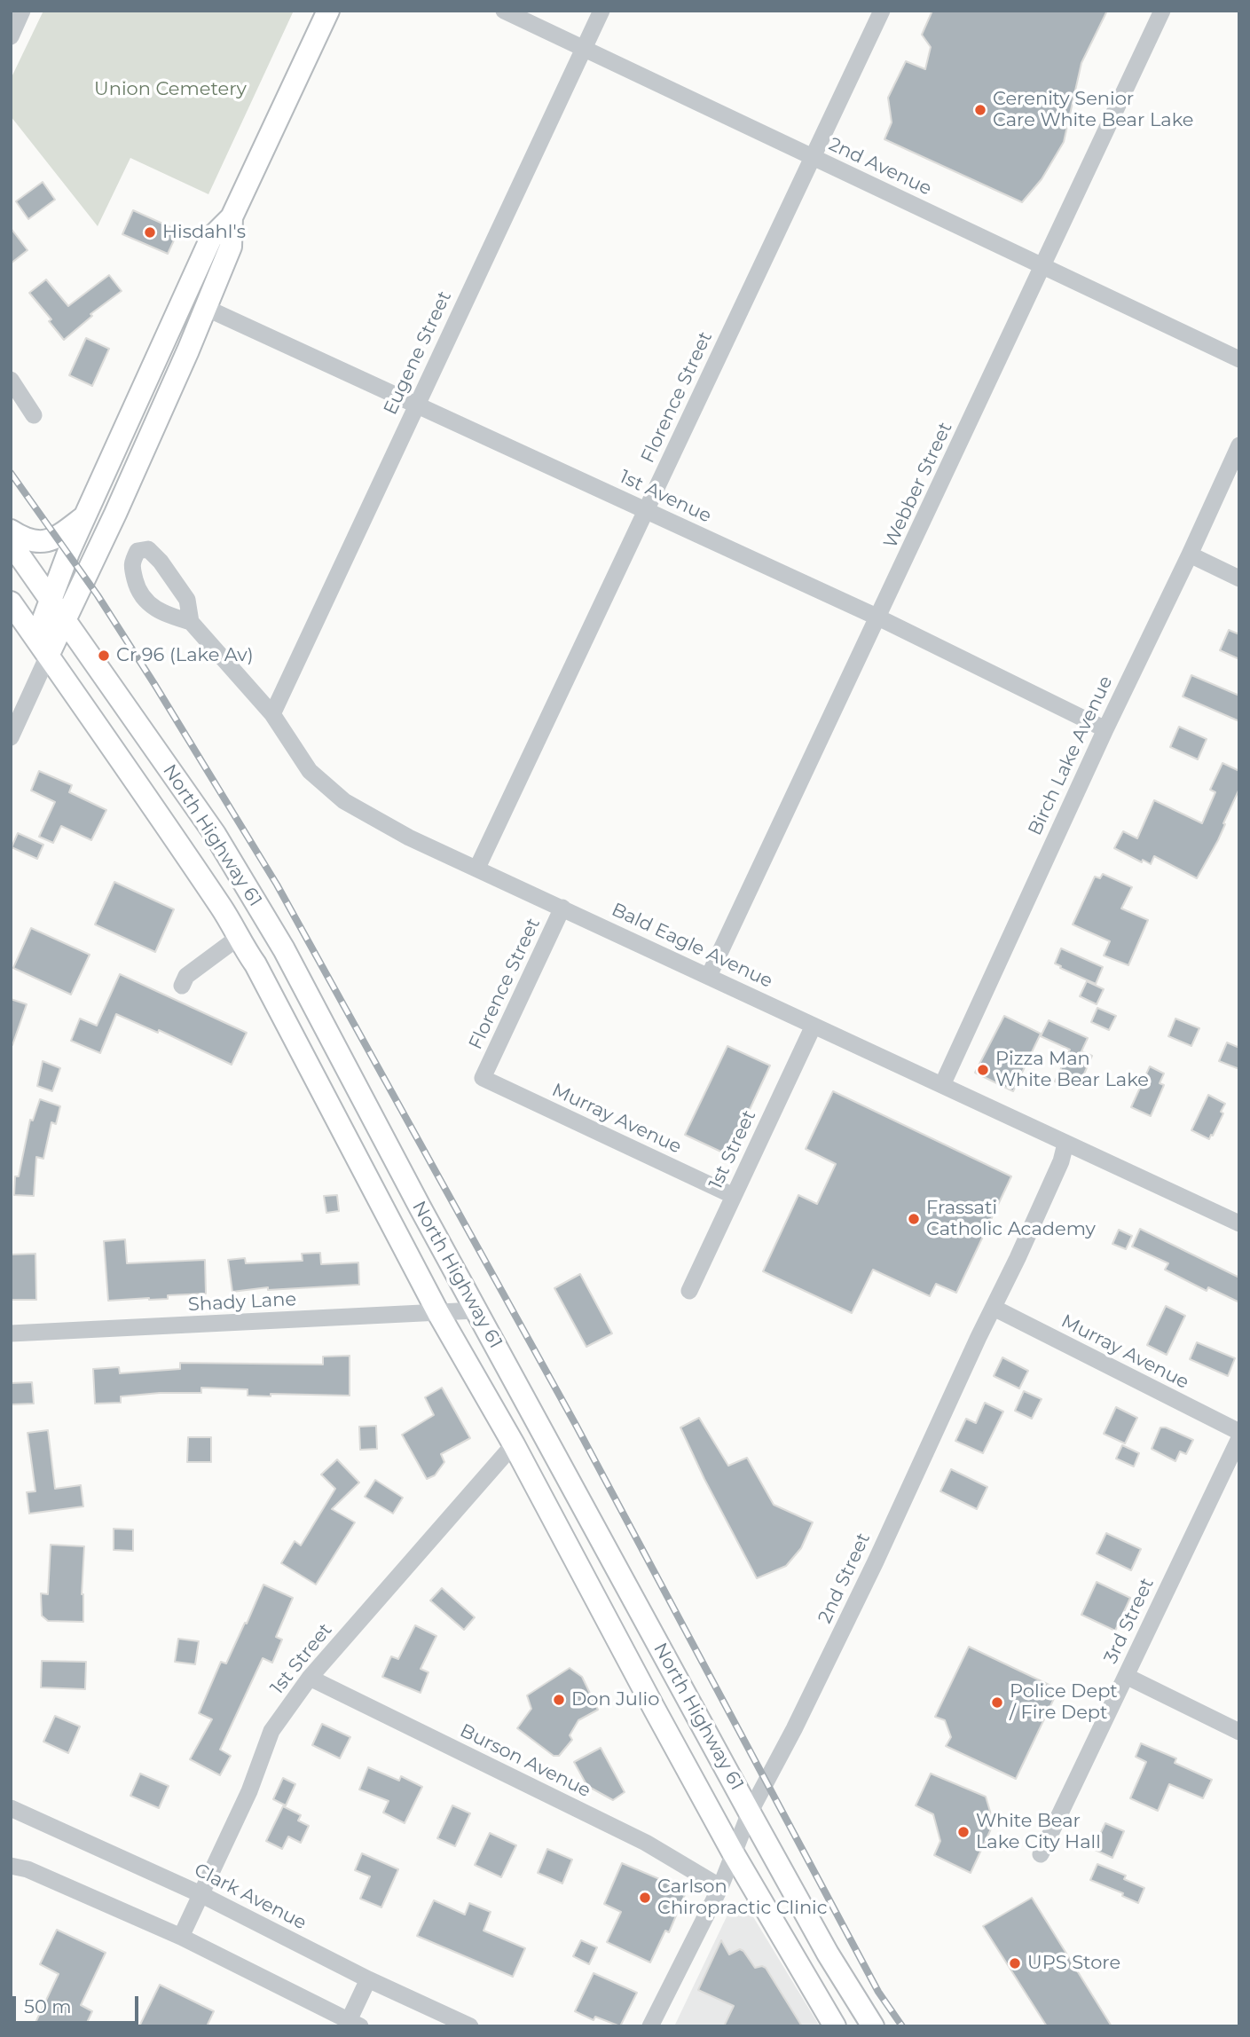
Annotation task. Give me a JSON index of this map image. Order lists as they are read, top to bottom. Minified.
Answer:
{"streets":{"main road":["North Highway 61"],"street":["2nd Avenue","Eugene Street","Florence Street","Webber Street","1st Avenue","Birch Lake Avenue","Bald Eagle Avenue","Murray Avenue","1st Street","Shady Lane","2nd Street","3rd Street","Burson Avenue","Clark Avenue"]},"crossings":[["2nd Avenue","Eugene Street"],["2nd Avenue","Florence Street"],["2nd Avenue","Webber Street"],["Eugene Street","1st Avenue"],["Eugene Street","Bald Eagle Avenue"],["Florence Street","1st Avenue"],["Florence Street","Bald Eagle Avenue"],["Florence Street","Murray Avenue"],["Webber Street","1st Avenue"],["Webber Street","Bald Eagle Avenue"],["1st Avenue","Birch Lake Avenue"],["Birch Lake Avenue","Bald Eagle Avenue"],["North Highway 61","1st Street"],["North Highway 61","Shady Lane"],["North Highway 61","2nd Street"],["Bald Eagle Avenue","1st Street"],["Bald Eagle Avenue","2nd Street"],["Murray Avenue","1st Street"],["Murray Avenue","2nd Street"],["1st Street","Burson Avenue"],["1st Street","Clark Avenue"],["2nd Street","Burson Avenue"]],"parks":["Union Cemetery"],"places":["Cerenity Senior Care White Bear Lake","Hisdahl's","Cr 96 (Lake Av)","Pizza Man White Bear Lake","Frassati Catholic Academy","Don Julio","Police Dept / Fire Dept","White Bear Lake City Hall","Carlson Chiropractic Clinic","UPS Store"],"scale_bar":"50 m"}
